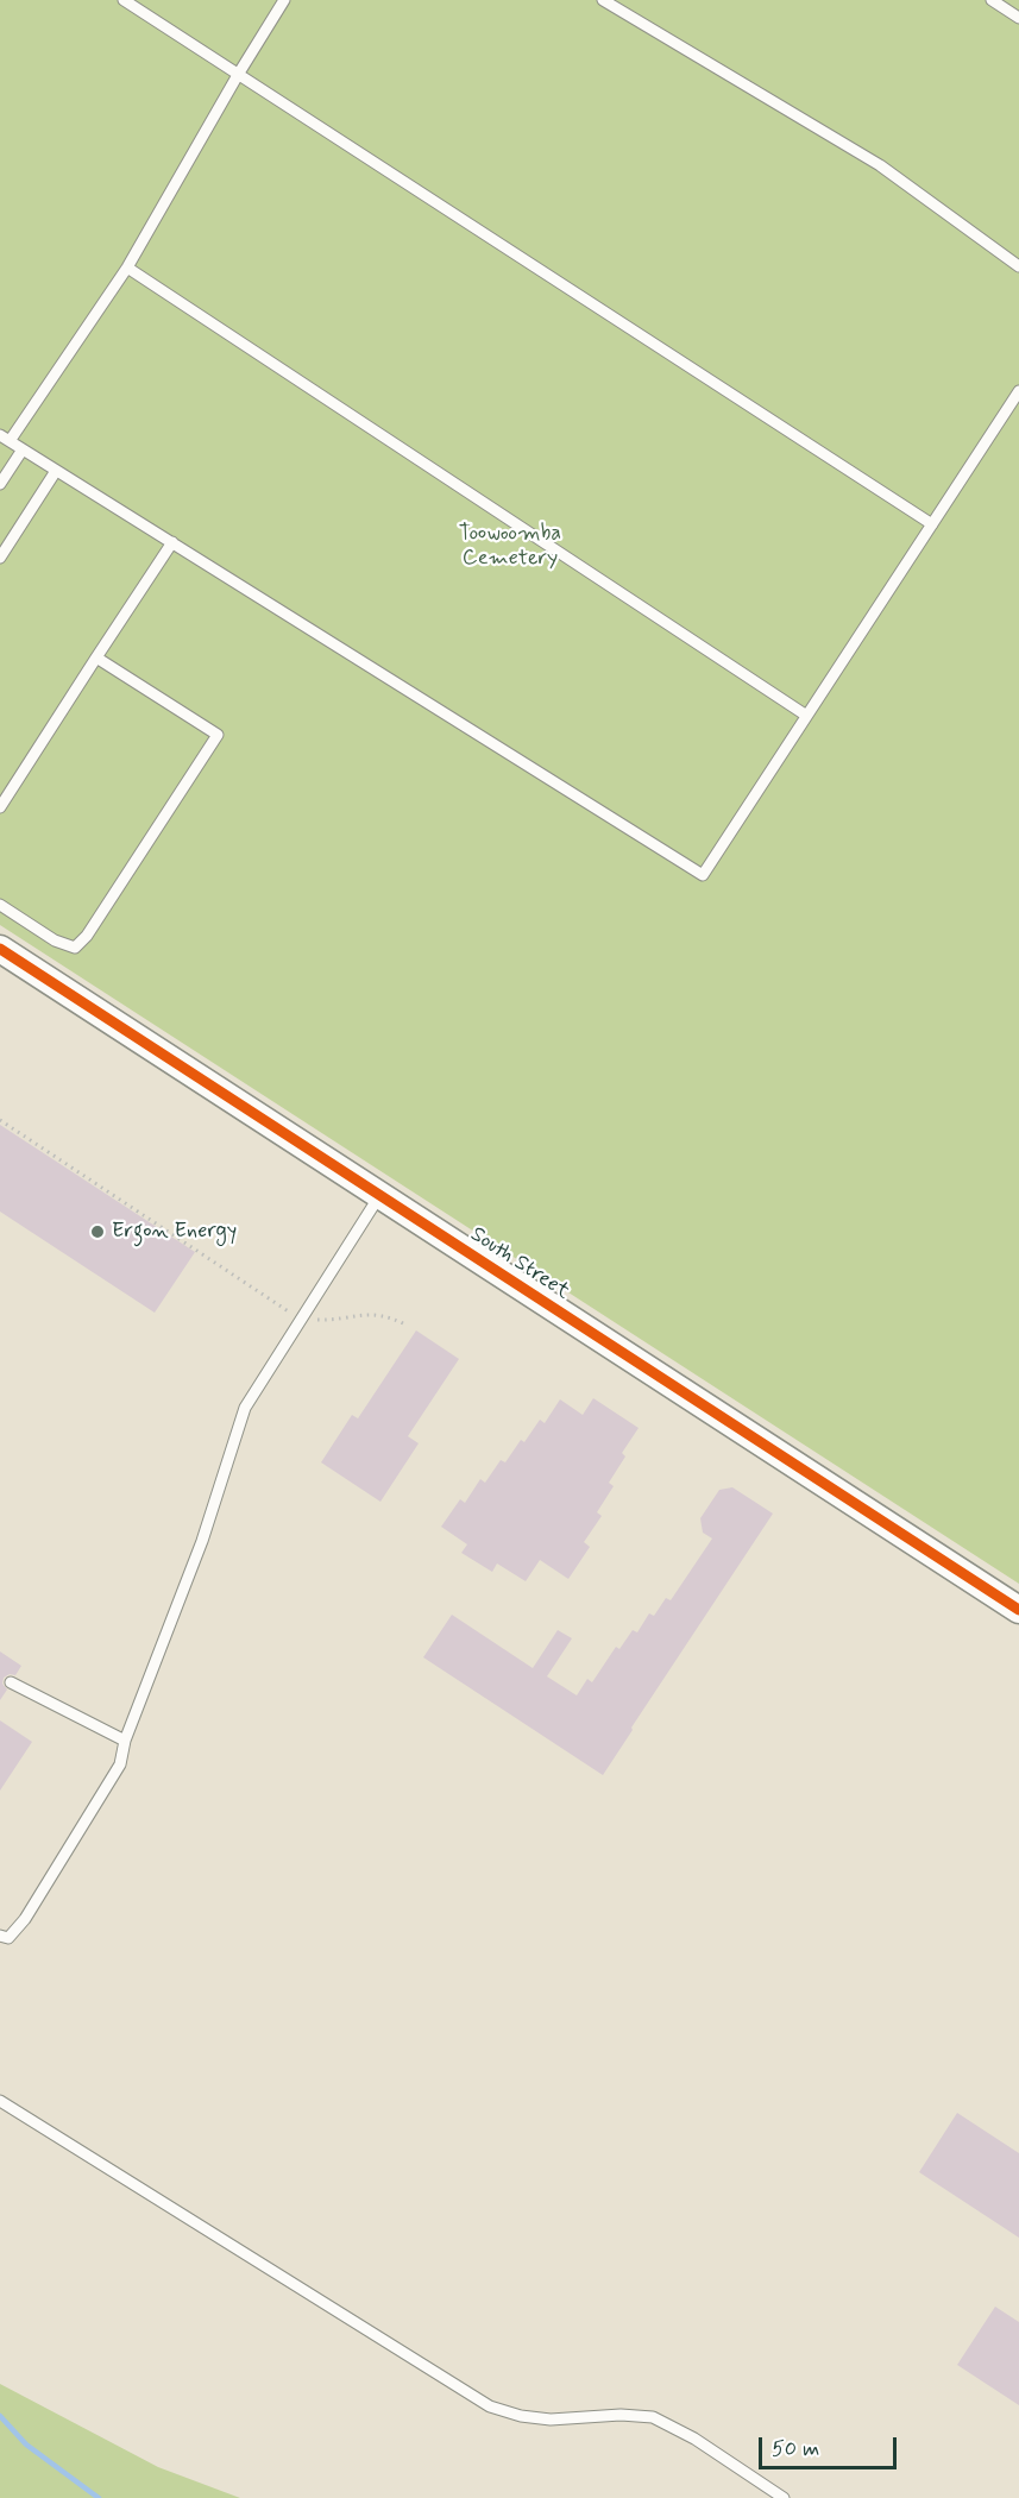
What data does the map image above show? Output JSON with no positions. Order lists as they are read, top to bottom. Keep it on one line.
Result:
{"streets":{"street":["South Street"]},"parks":["Toowoomba Cemetery"],"places":["Ergon Energy"],"scale_bar":"50 m"}
